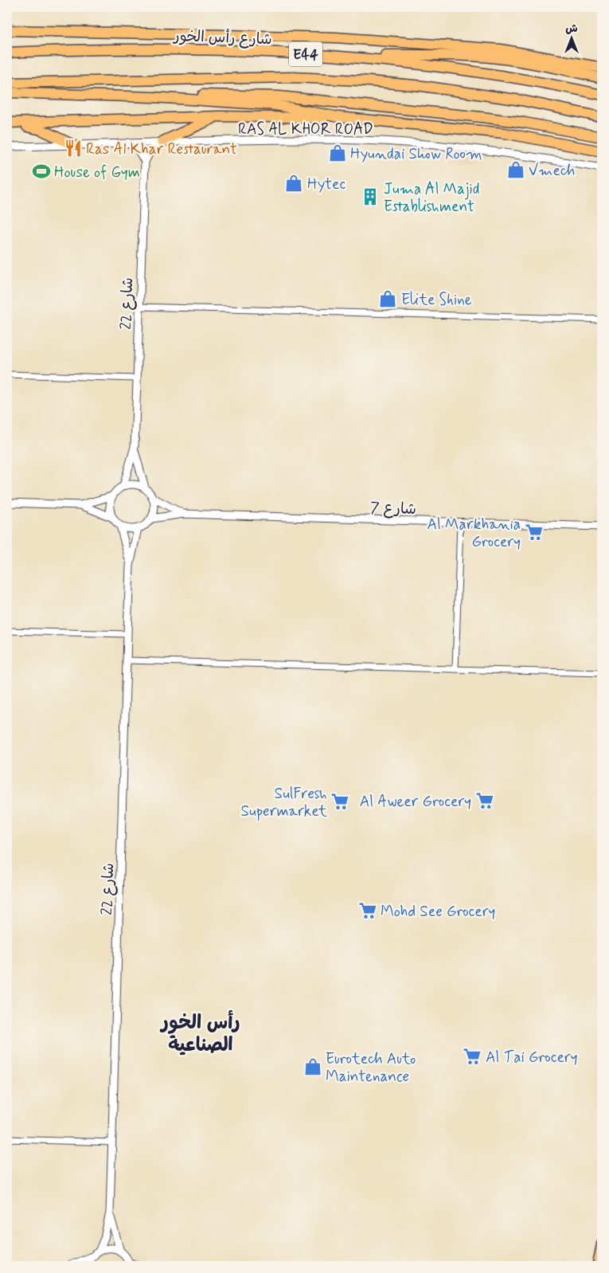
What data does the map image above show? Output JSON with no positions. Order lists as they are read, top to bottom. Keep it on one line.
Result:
{"streets":{"highway":["شارع رأس الخور","E44"],"street":["RAS AL KHOR ROAD","شارع 22","شارع 7"]},"crossings":[["شارع 22","شارع 7"]],"districts":["رأس الخور الصناعية"],"places":{"restaurant":["Ras Al Khar Restaurant"],"shop":["Hyundai Show Room","Vmech","Hytec","Elite Shine","Eurotech Auto Maintenance"],"sports":["House of Gym"],"building":["Juma Al Majid Establishment"],"supermarket":["Al Markhania Grocery","Al Aweer Grocery","SulFresh Supermarket","Mohd See Grocery","Al Tai Grocery"]},"north":"top"}
